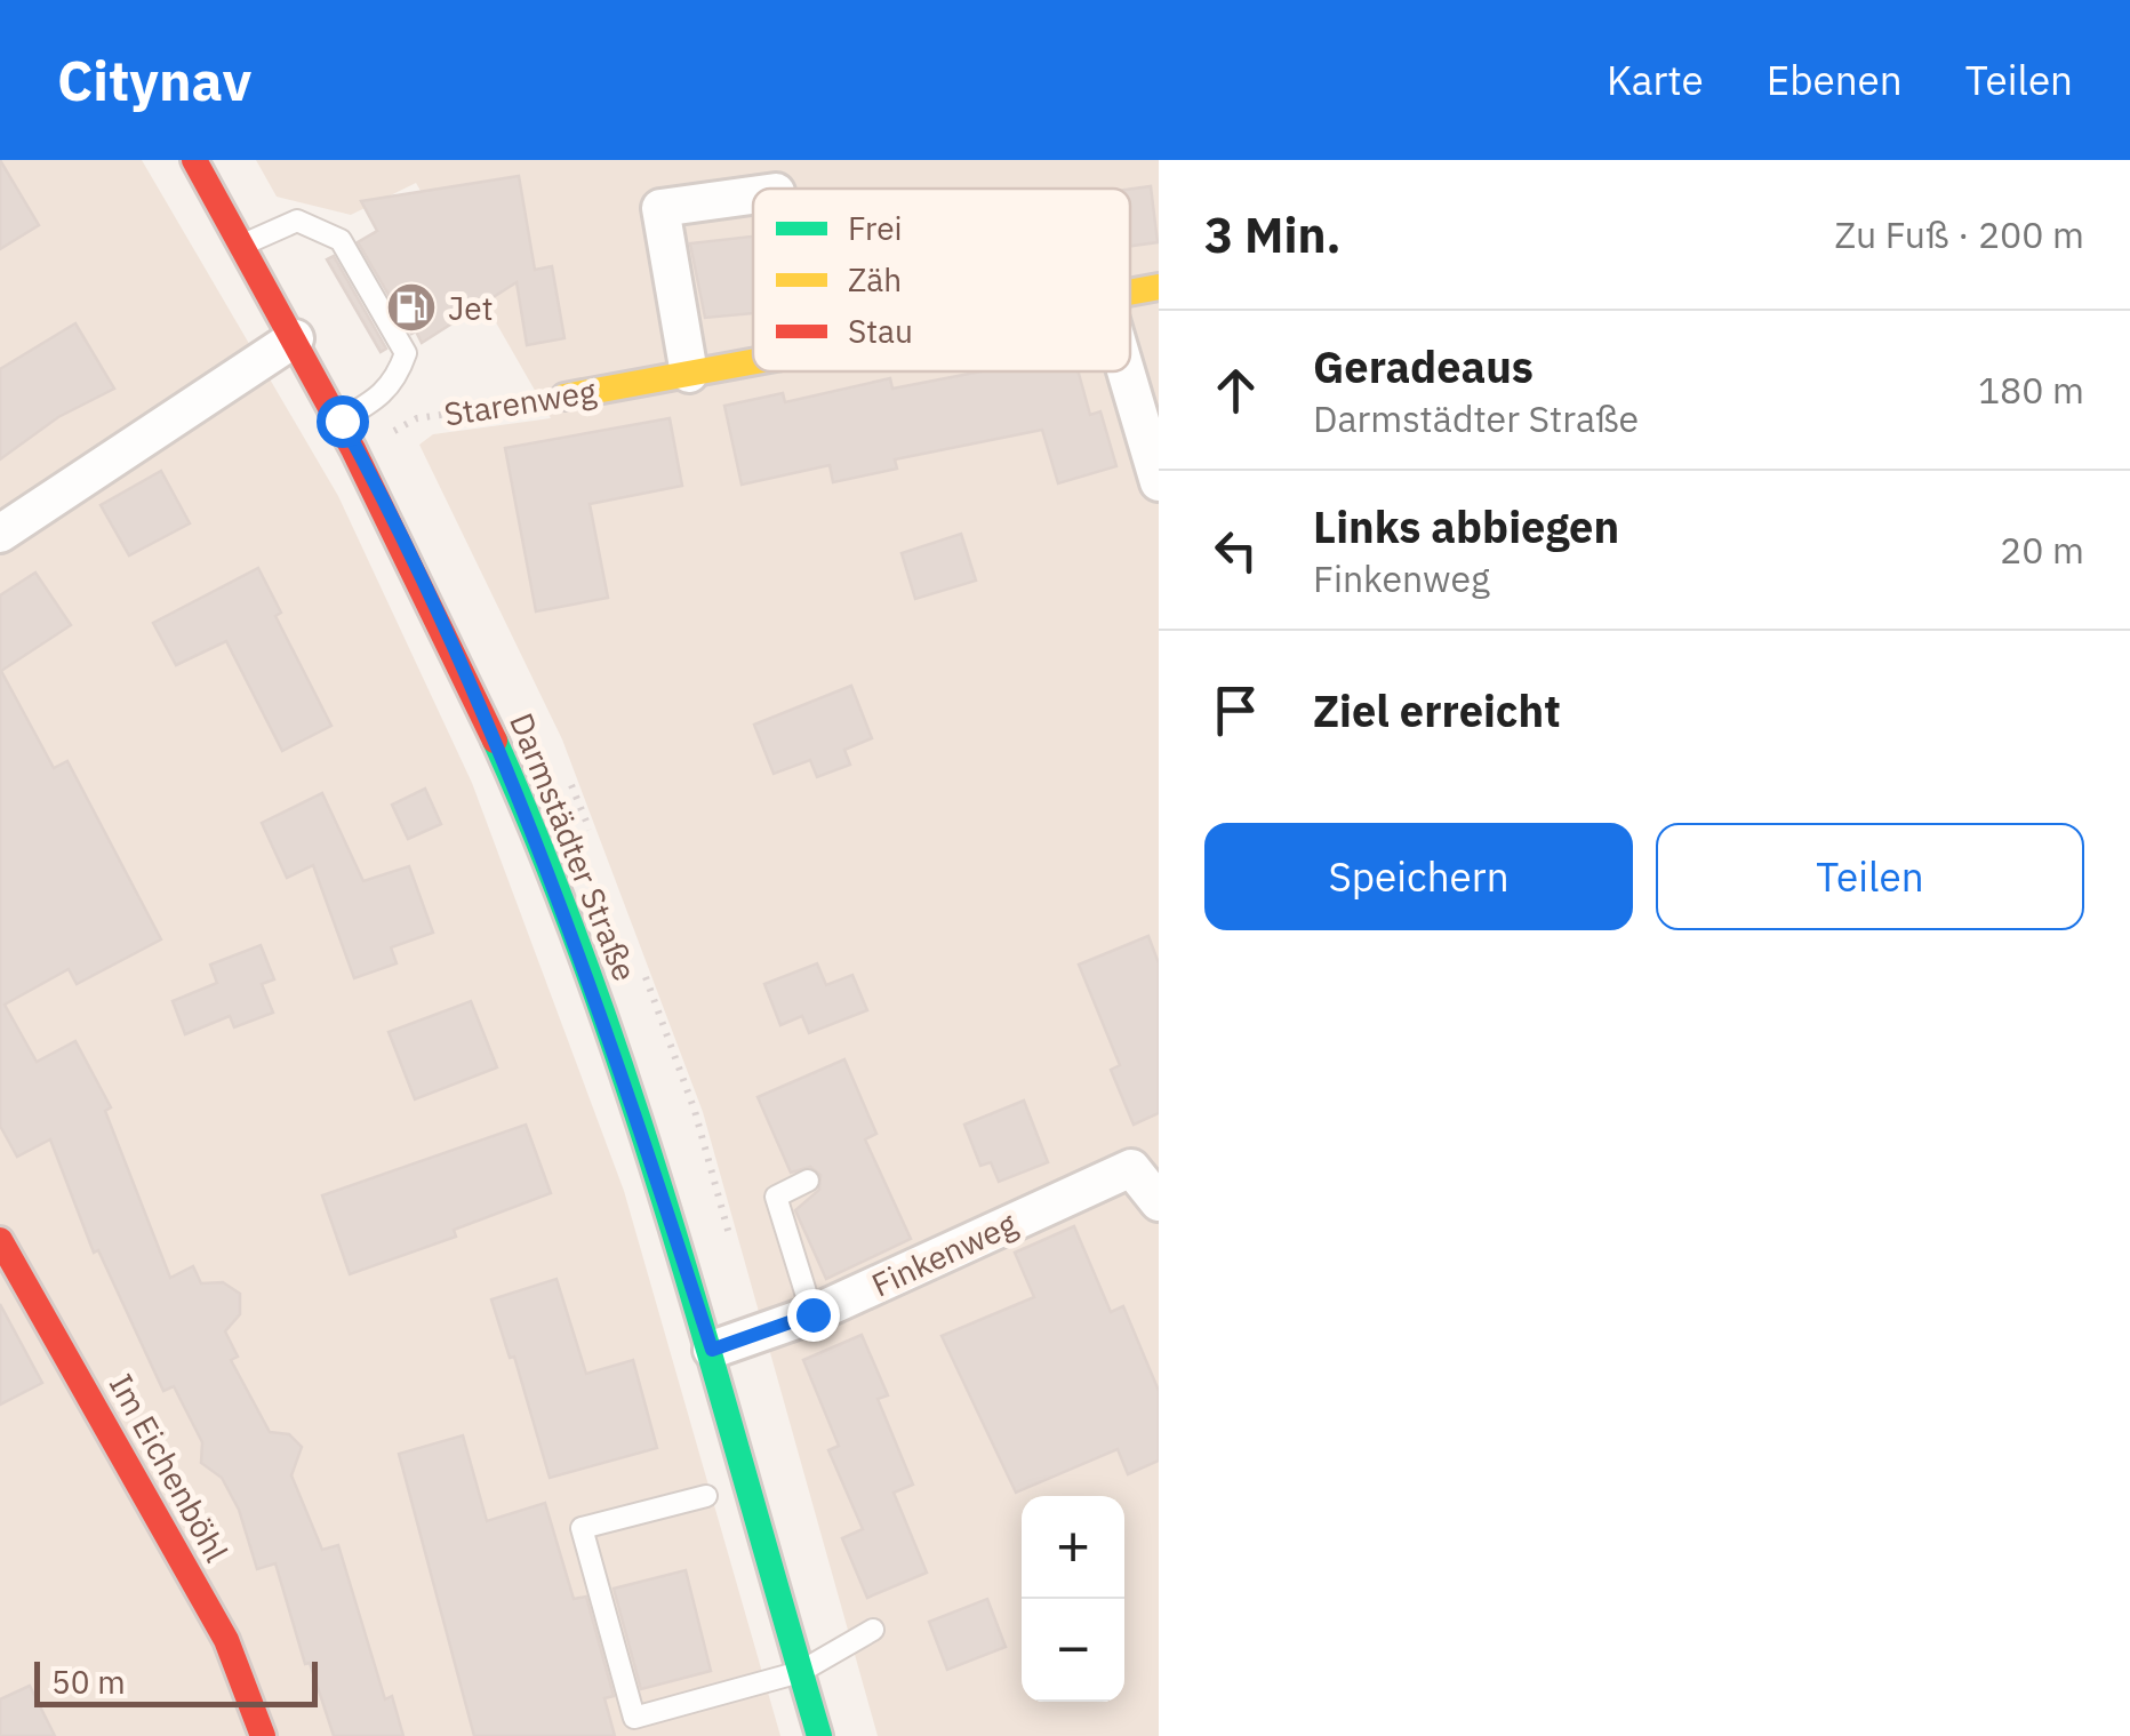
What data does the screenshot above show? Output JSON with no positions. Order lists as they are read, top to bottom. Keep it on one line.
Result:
{"streets":{"main road":["Starenweg","Darmstädter Straße","Im Eichenböhl"],"street":["Finkenweg"]},"crossings":[["Starenweg","Darmstädter Straße"],["Darmstädter Straße","Finkenweg"]],"places":{"fuel station":["Jet"]},"legend":["Frei","Zäh","Stau"],"scale_bar":"50 m","page":{"header":"Citynav","nav":["Karte","Ebenen","Teilen"],"heading":["3 Min.","Zu Fuß · 200 m"],"list":[["Geradeaus","Darmstädter Straße","180 m"],["Links abbiegen","Finkenweg","20 m"],"Ziel erreicht"],"buttons":["Speichern","Teilen"],"map_buttons":["+","−"],"scale":"50 m"}}
